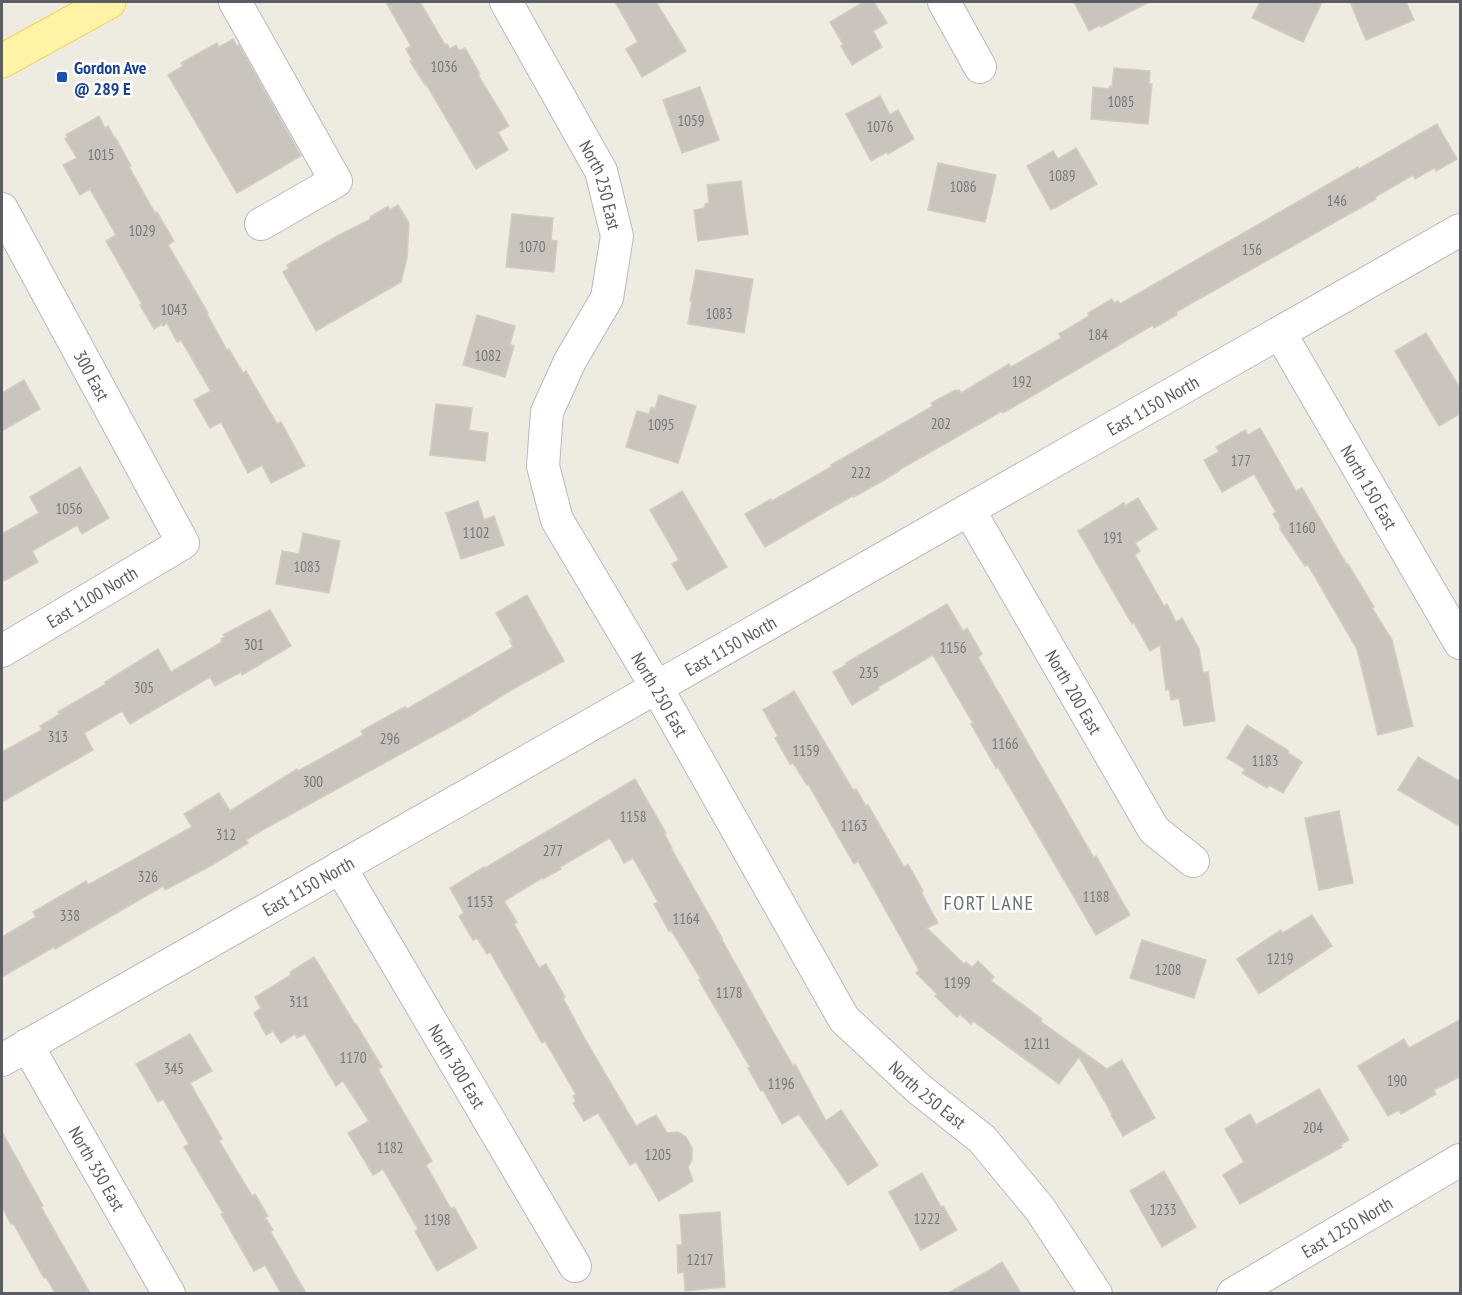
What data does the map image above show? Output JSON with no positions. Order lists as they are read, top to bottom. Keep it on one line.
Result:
{"streets":{"street":["North 250 East","300 East","East 1150 North","North 150 East","East 1100 North","North 200 East","North 300 East","North 350 East","East 1250 North"]},"crossings":[["North 250 East","East 1150 North"],["300 East","East 1100 North"],["East 1150 North","North 150 East"],["East 1150 North","North 200 East"],["East 1150 North","North 300 East"],["East 1150 North","North 350 East"]],"districts":["FORT LANE"],"places":{"transit":["Gordon Ave @ 289 E"]},"house_numbers":["1036","1085","1059","1076","1015","1089","1086","146","1029","1070","156","1043","1083","184","1082","192","202","1095","177","222","1056","1160","1102","191","1083","301","1156","235","305","313","296","1166","1159","1183","300","1158","1163","312","277","326","1188","1153","338","1164","1219","1208","1199","1178","311","1211","1170","345","190","1196","204","1182","1205","1233","1222","1198","1217"]}
